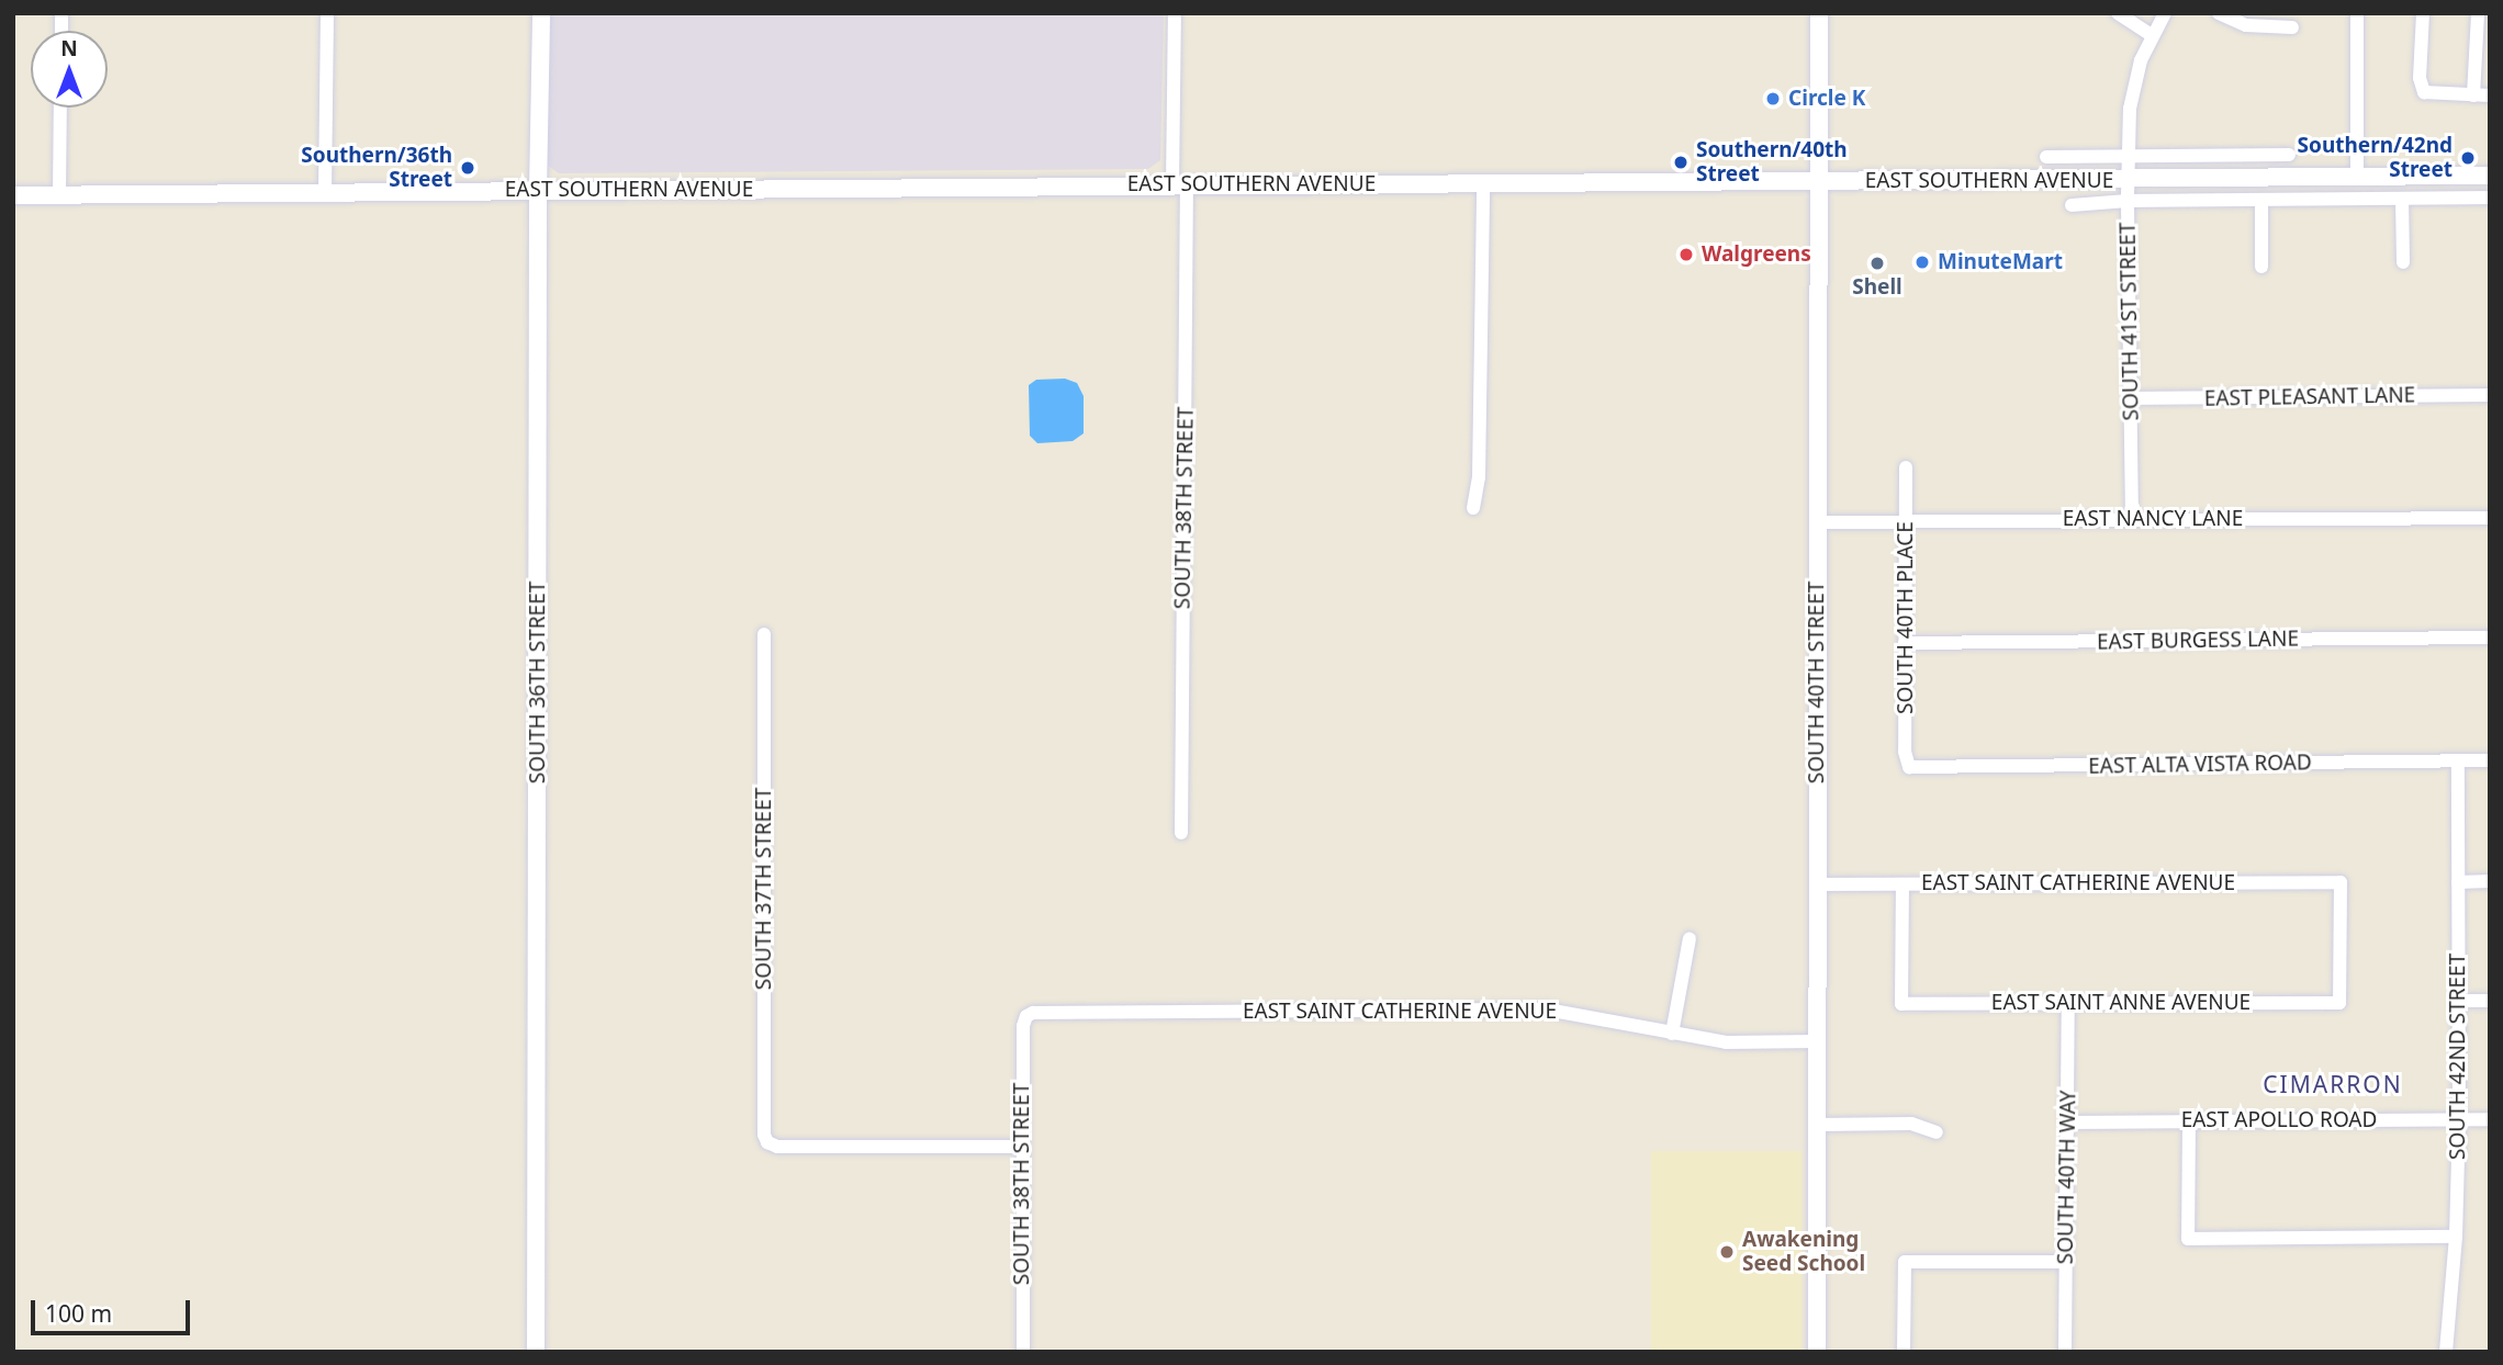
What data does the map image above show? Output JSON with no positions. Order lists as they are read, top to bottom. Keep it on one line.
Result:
{"streets":{"main road":["EAST SOUTHERN AVENUE","SOUTH 36TH STREET","SOUTH 40TH STREET"],"street":["SOUTH 41ST STREET","EAST PLEASANT LANE","SOUTH 38TH STREET","EAST NANCY LANE","SOUTH 40TH PLACE","EAST BURGESS LANE","EAST ALTA VISTA ROAD","EAST SAINT CATHERINE AVENUE","SOUTH 37TH STREET","EAST SAINT ANNE AVENUE","SOUTH 42ND STREET","EAST APOLLO ROAD","SOUTH 40TH WAY"]},"crossings":[["EAST SOUTHERN AVENUE","SOUTH 41ST STREET"],["EAST SOUTHERN AVENUE","SOUTH 38TH STREET"],["EAST SOUTHERN AVENUE","SOUTH 36TH STREET"],["EAST SOUTHERN AVENUE","SOUTH 40TH STREET"],["SOUTH 41ST STREET","EAST PLEASANT LANE"],["SOUTH 41ST STREET","EAST NANCY LANE"],["SOUTH 38TH STREET","EAST SAINT CATHERINE AVENUE"],["SOUTH 38TH STREET","SOUTH 37TH STREET"],["EAST NANCY LANE","SOUTH 40TH PLACE"],["EAST NANCY LANE","SOUTH 40TH STREET"],["SOUTH 40TH PLACE","EAST BURGESS LANE"],["SOUTH 40TH PLACE","EAST ALTA VISTA ROAD"],["SOUTH 40TH STREET","EAST SAINT CATHERINE AVENUE"],["EAST ALTA VISTA ROAD","SOUTH 42ND STREET"],["EAST SAINT CATHERINE AVENUE","EAST SAINT ANNE AVENUE"],["EAST SAINT ANNE AVENUE","SOUTH 40TH WAY"],["SOUTH 42ND STREET","EAST APOLLO ROAD"],["EAST APOLLO ROAD","SOUTH 40TH WAY"]],"districts":["CIMARRON"],"places":["Circle K","Southern/42nd Street","Southern/40th Street","Southern/36th Street","Walgreens","MinuteMart","Shell","Awakening Seed School"],"scale_bar":"100 m","north":"top"}
